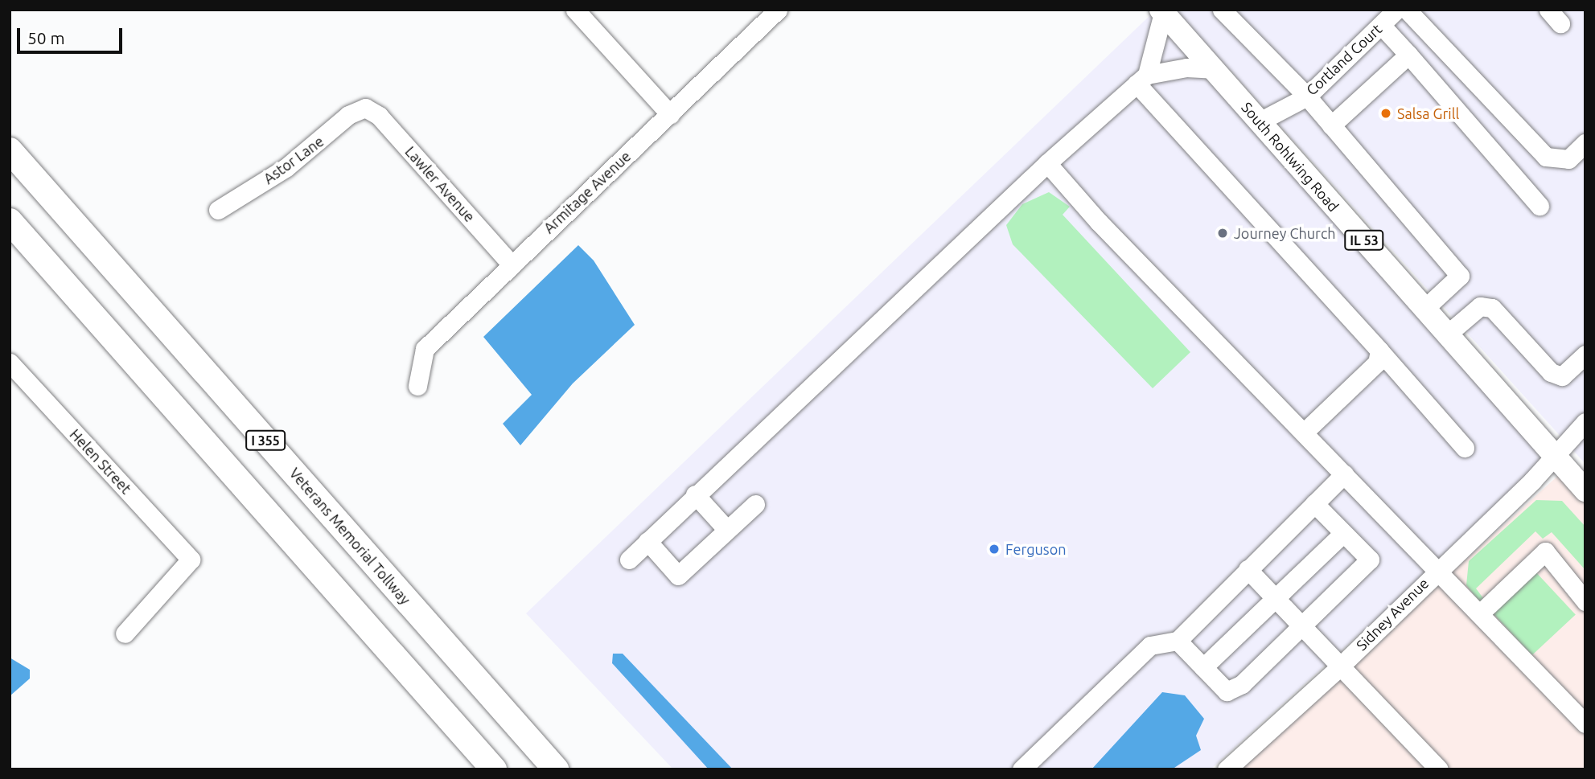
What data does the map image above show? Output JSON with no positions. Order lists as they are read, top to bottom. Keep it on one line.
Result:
{"streets":{"highway":["I 355","Veterans Memorial Tollway"],"main road":["South Rohlwing Road","IL 53"],"street":["Cortland Court","Astor Lane","Lawler Avenue","Armitage Avenue","Helen Street","Sidney Avenue"]},"crossings":[["Cortland Court","South Rohlwing Road"],["South Rohlwing Road","IL 53"],["South Rohlwing Road","Sidney Avenue"],["Astor Lane","Lawler Avenue"],["Lawler Avenue","Armitage Avenue"],["IL 53","Sidney Avenue"]],"places":["Salsa Grill","Journey Church","Ferguson"],"scale_bar":"50 m"}
